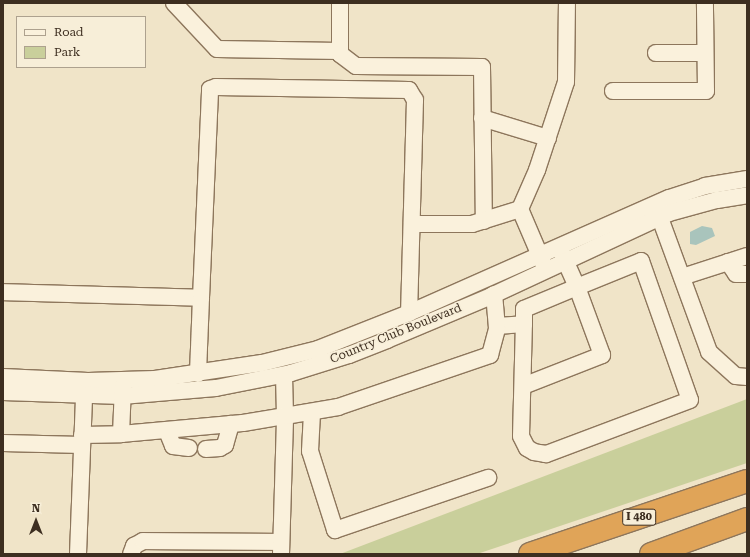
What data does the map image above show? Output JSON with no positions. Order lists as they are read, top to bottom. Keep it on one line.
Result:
{"streets":{"highway":["I 480"],"street":["Country Club Boulevard"]},"legend":["Road","Park"],"north":"top"}
